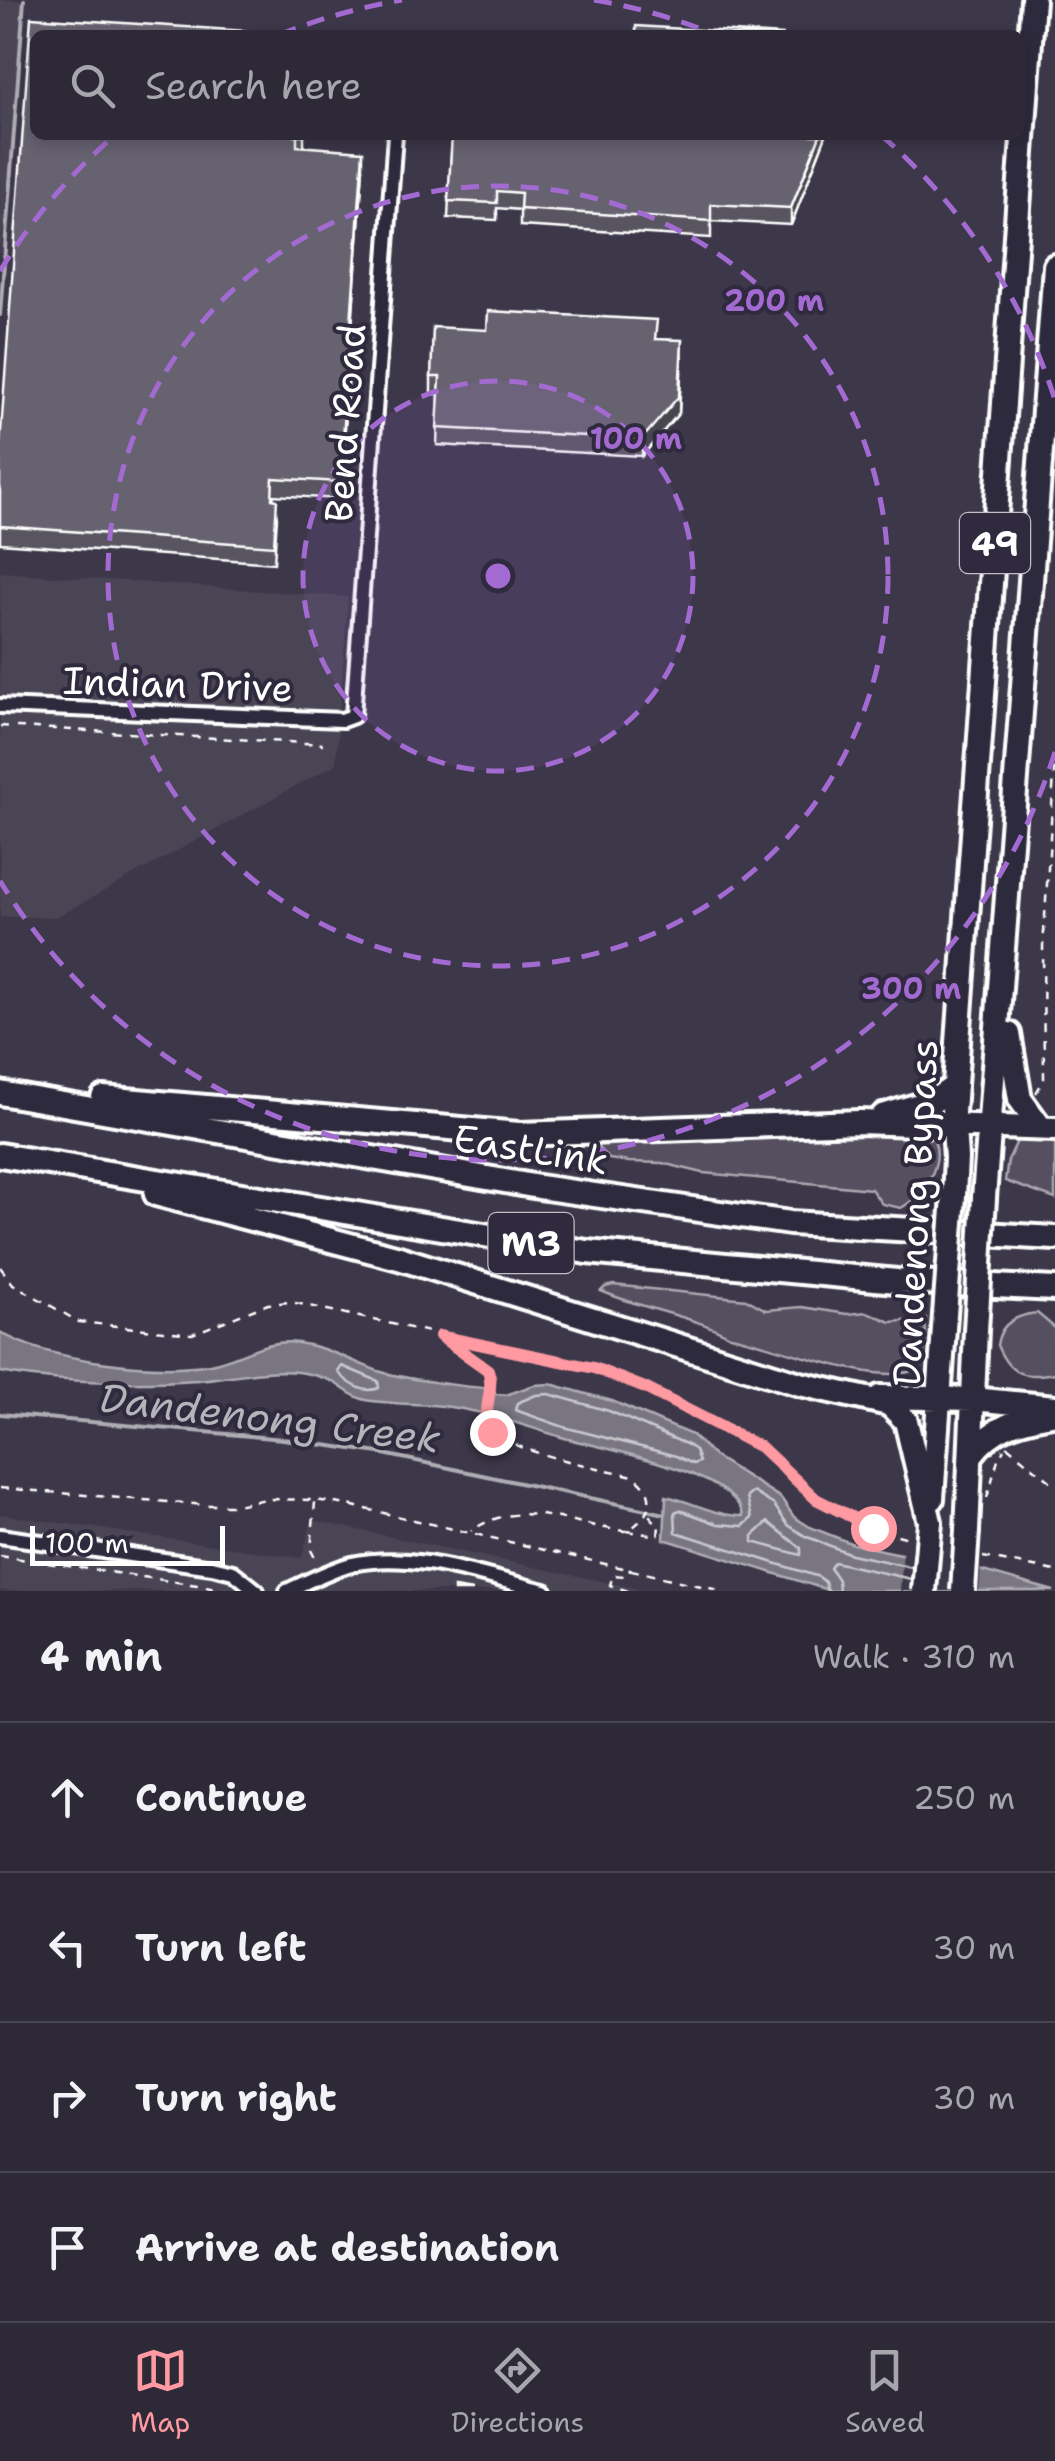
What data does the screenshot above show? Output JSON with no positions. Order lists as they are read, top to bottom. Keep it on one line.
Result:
{"streets":{"highway":["49","EastLink","Dandenong Bypass","M3"],"street":["Bend Road","Indian Drive"]},"crossings":[["Bend Road","Indian Drive"]],"water":["Dandenong Creek"],"scale_bar":"100 m","page":{"search":"Search here","scale":"100 m","heading":["4 min","Walk · 310 m"],"list":[["Continue","250 m"],["Turn left","30 m"],["Turn right","30 m"],"Arrive at destination"],"nav":["Map","Directions","Saved"]},"rings":["200 m","100 m","300 m"]}
